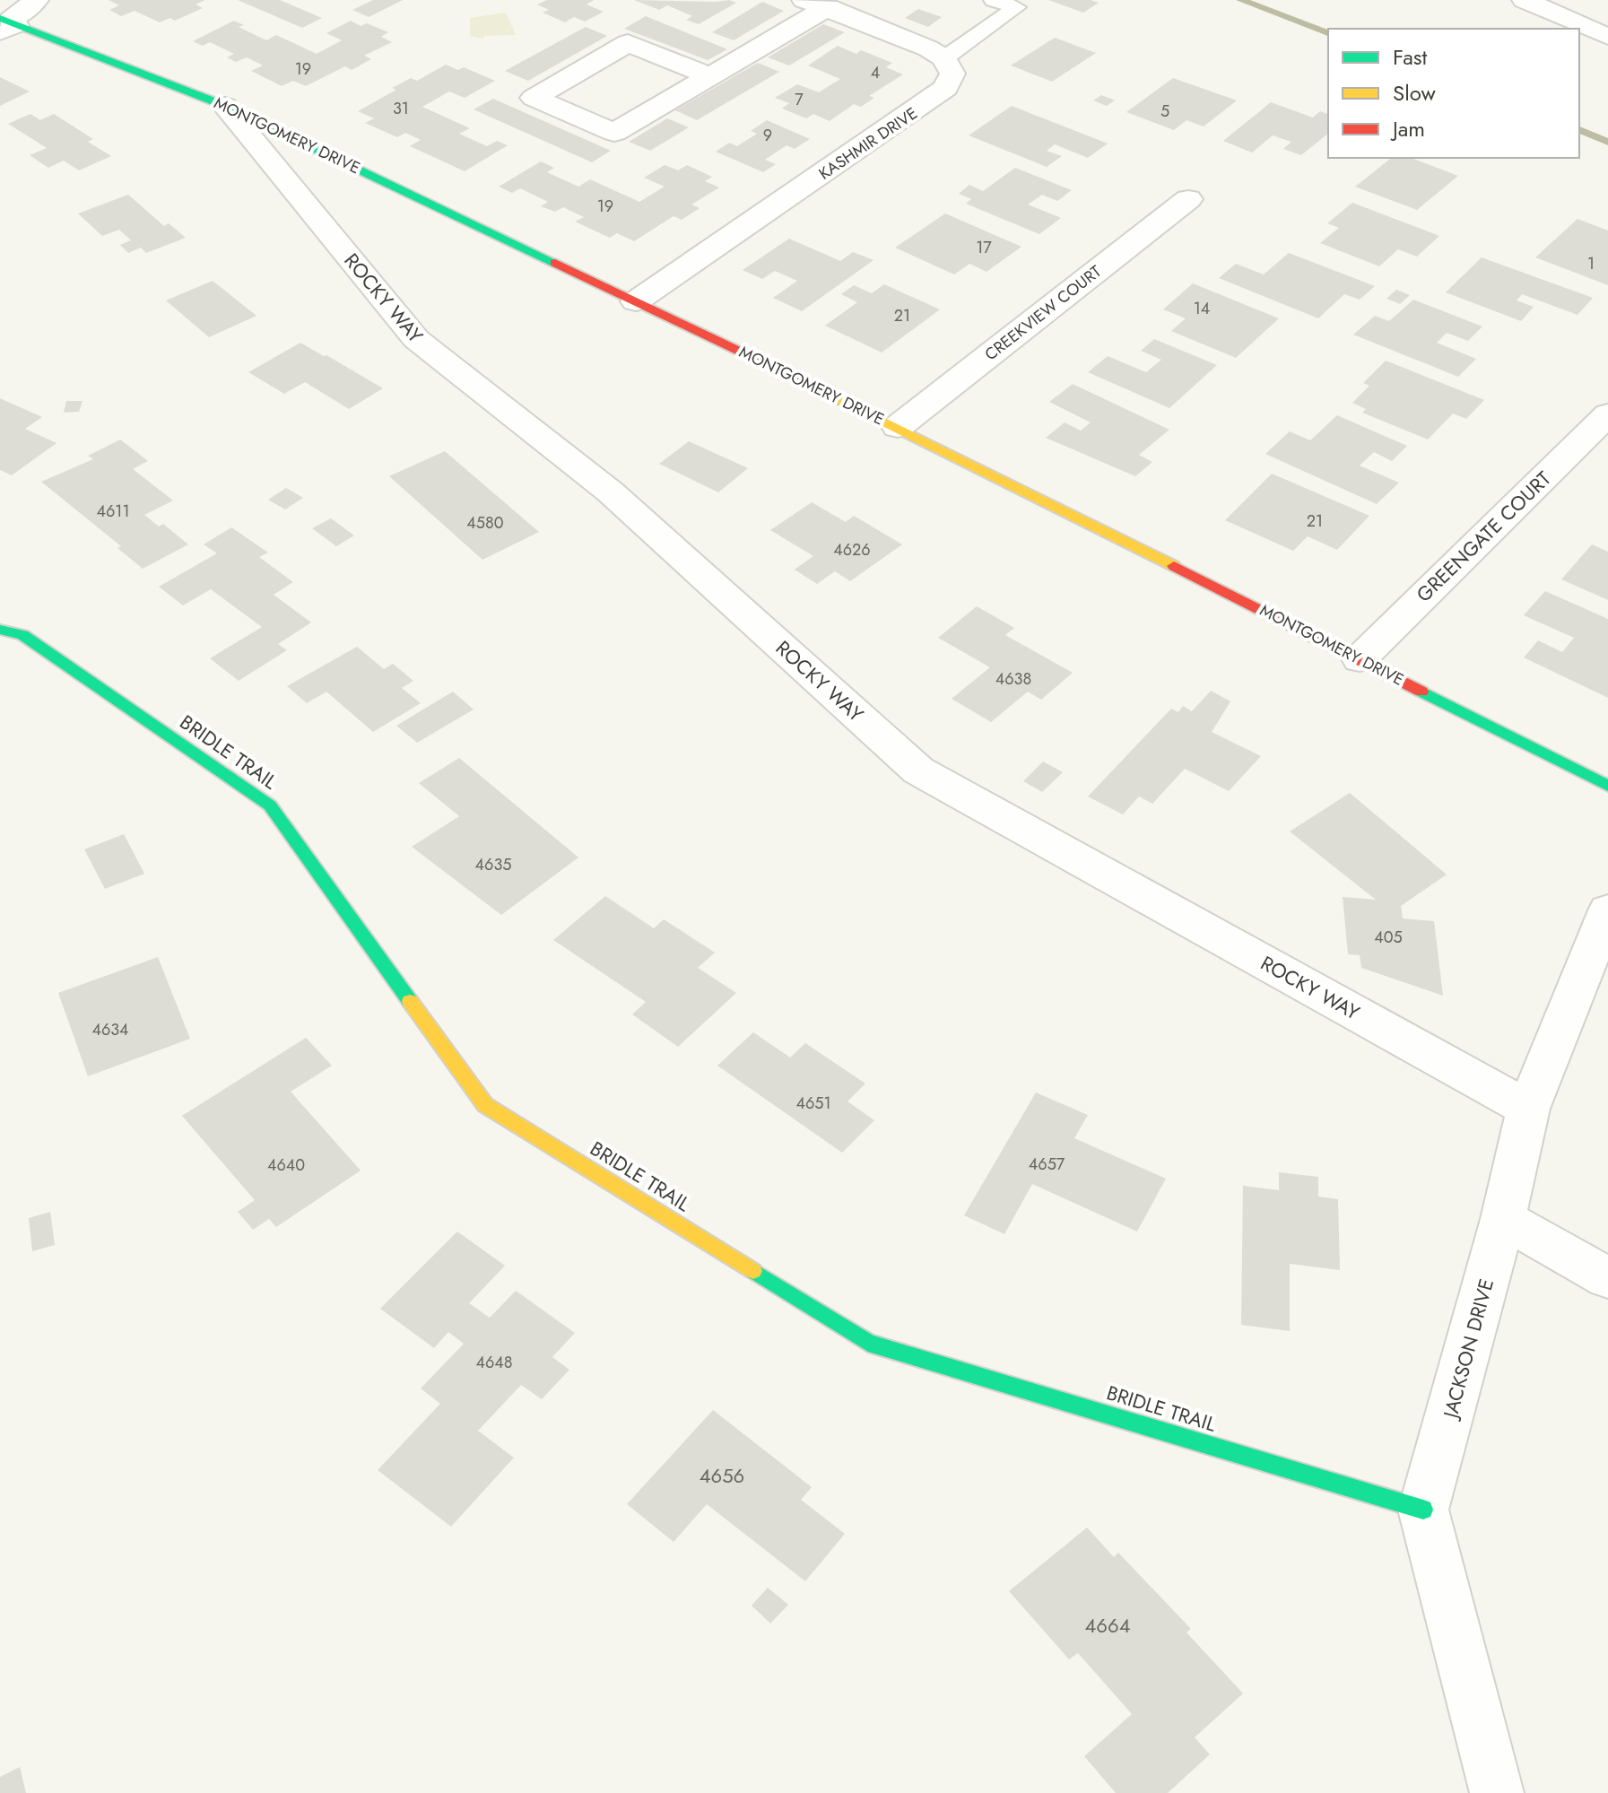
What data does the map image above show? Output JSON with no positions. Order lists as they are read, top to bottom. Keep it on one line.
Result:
{"streets":{"street":["MONTGOMERY DRIVE","KASHMIR DRIVE","ROCKY WAY","CREEKVIEW COURT","GREENGATE COURT","BRIDLE TRAIL","JACKSON DRIVE"]},"crossings":[["MONTGOMERY DRIVE","KASHMIR DRIVE"],["MONTGOMERY DRIVE","ROCKY WAY"],["MONTGOMERY DRIVE","CREEKVIEW COURT"],["MONTGOMERY DRIVE","GREENGATE COURT"],["ROCKY WAY","JACKSON DRIVE"],["BRIDLE TRAIL","JACKSON DRIVE"]],"house_numbers":["19","4","7","31","5","9","19","17","1","14","21","4611","21","4580","4626","4638","4635","405","4634","4651","4657","4640","4648","4656","4664"],"legend":["Fast","Slow","Jam"]}
